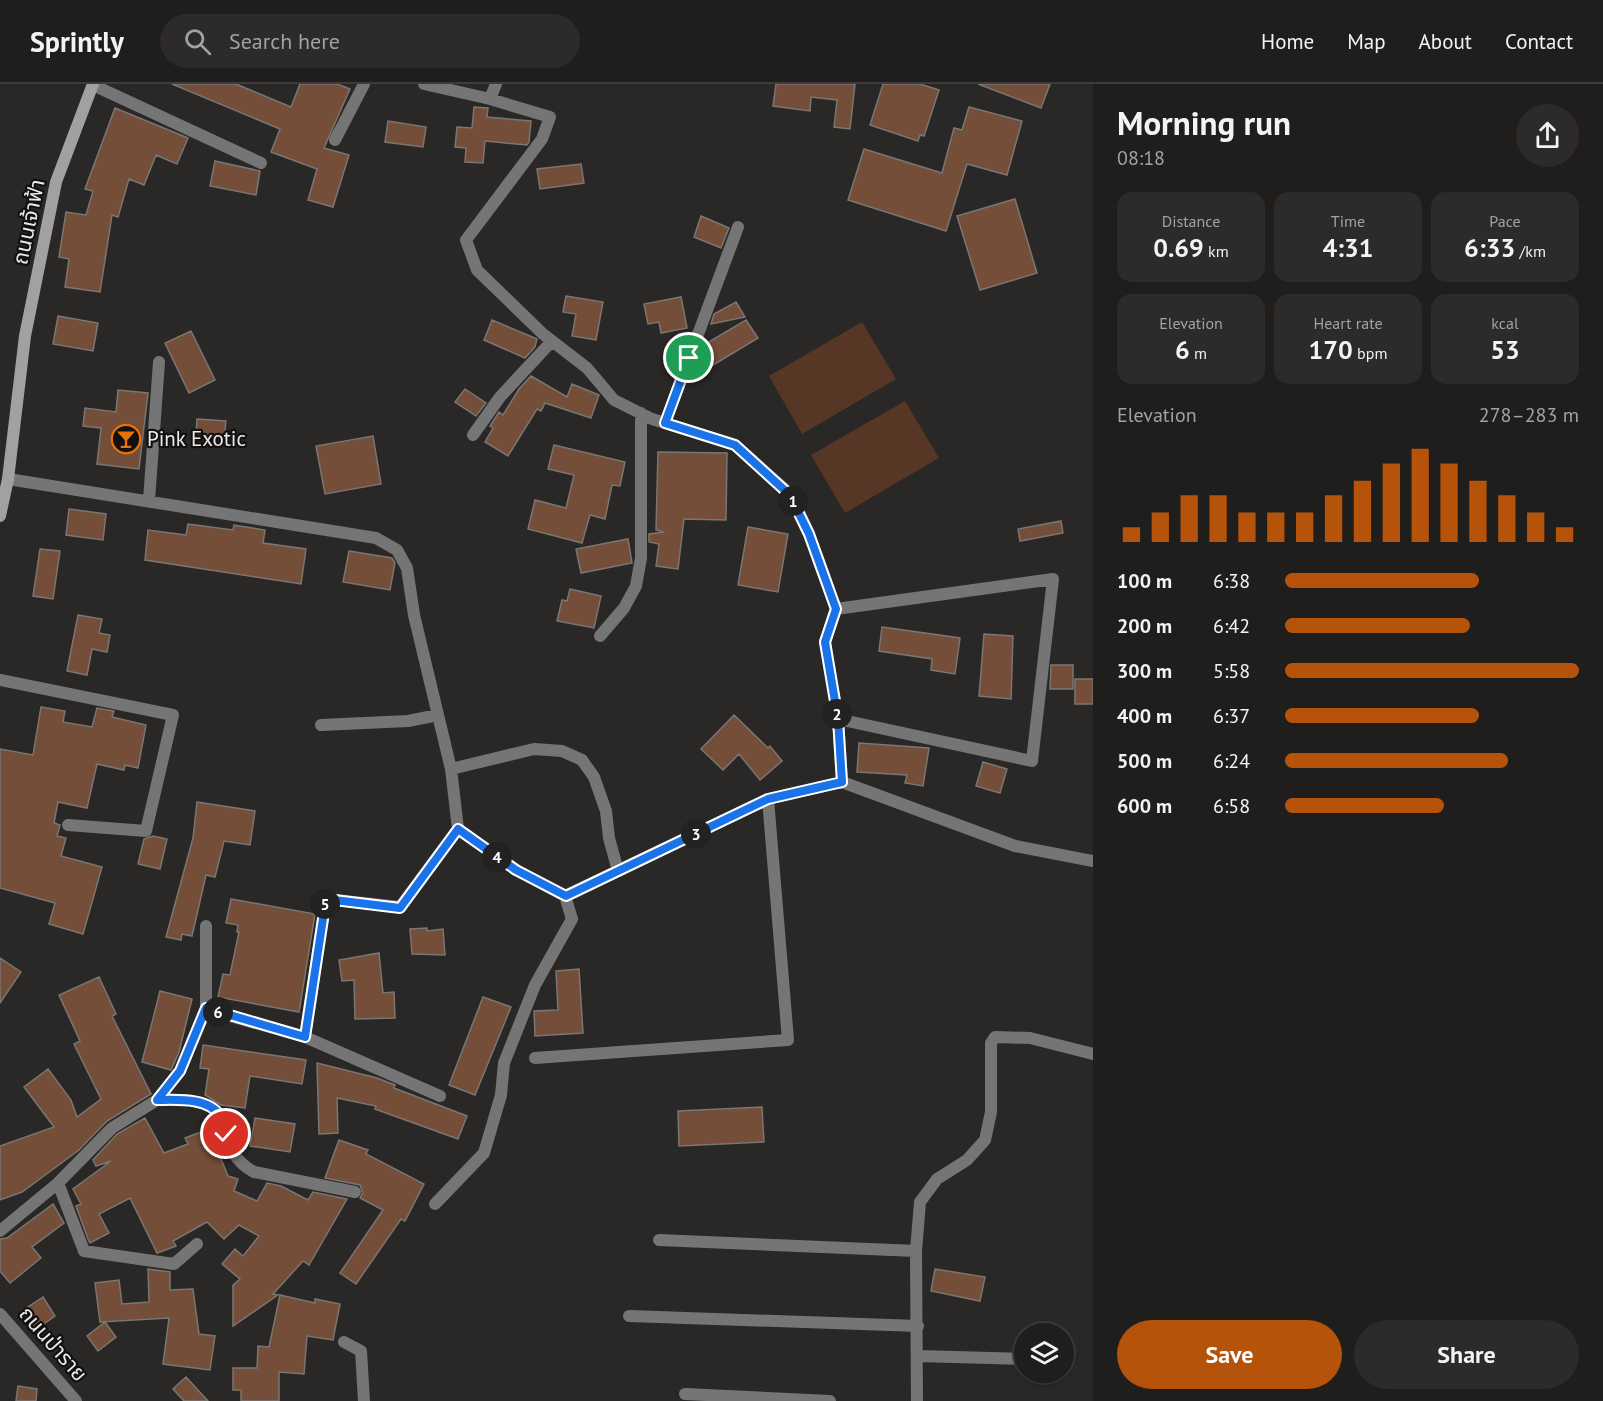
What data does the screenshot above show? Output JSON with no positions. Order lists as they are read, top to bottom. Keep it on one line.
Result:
{"streets":{"main road":["ถนนเจ้าฟ้า"],"street":["ถนนป่าราย"]},"places":{"bar":["Pink Exotic"]},"page":{"header":"Sprintly","search":"Search here","nav":["Home","Map","About","Contact"],"heading":["Morning run","08:18"],"stats":[["Distance","0.69 km"],["Time","4:31"],["Pace","6:33 /km"],["Elevation","6 m"],["Heart rate","170 bpm"],["kcal","53"]],"chart":["Elevation","278–283 m"],"pins":["1","2","3","4","5","6"],"list":[{"name":"100 m","note":"6:38"},{"name":"200 m","note":"6:42"},{"name":"300 m","note":"5:58"},{"name":"400 m","note":"6:37"},{"name":"500 m","note":"6:24"},{"name":"600 m","note":"6:58"}],"buttons":["Save","Share"]}}
